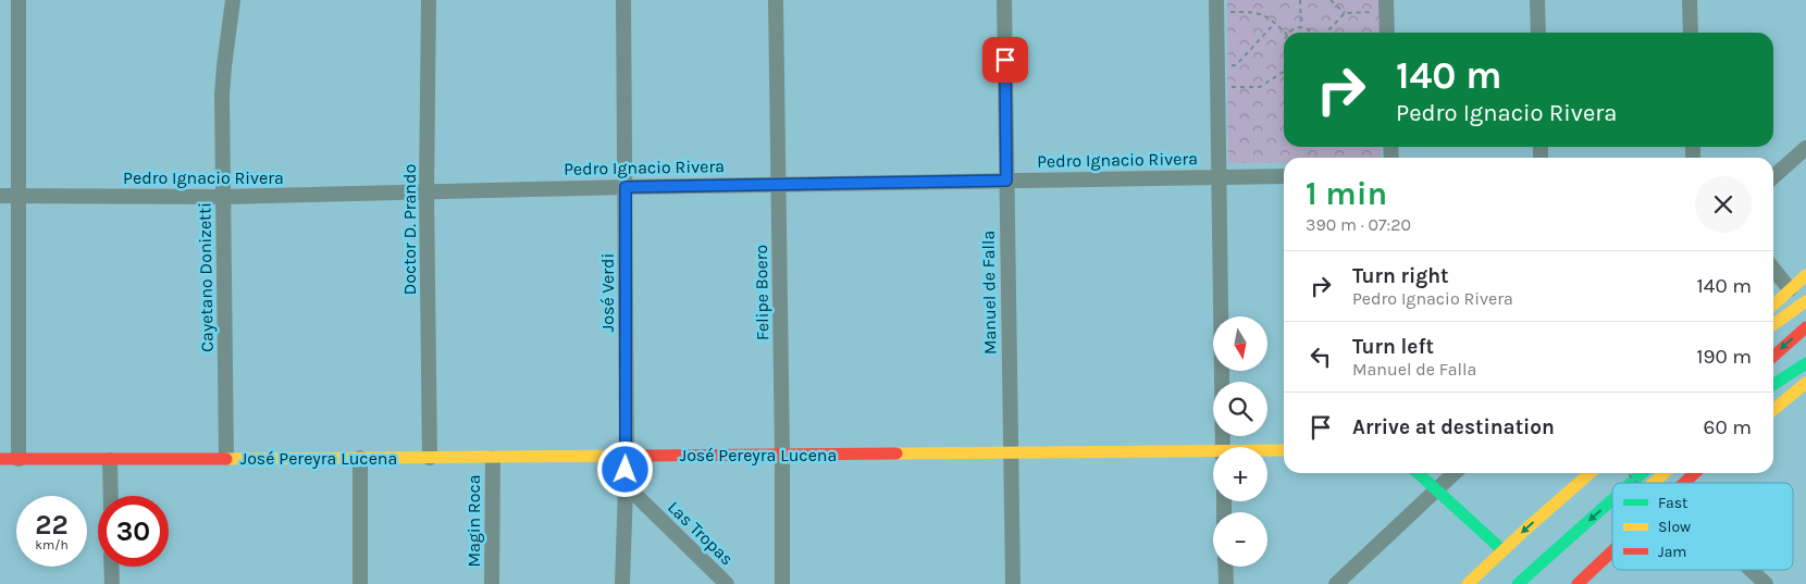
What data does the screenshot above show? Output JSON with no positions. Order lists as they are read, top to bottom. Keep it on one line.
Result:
{"streets":{"main road":["José Pereyra Lucena"],"street":["Pedro Ignacio Rivera","Doctor D. Prando","Cayetano Donizetti","José Verdi","Felipe Boero","Manuel de Falla","Magin Roca","Las Tropas"]},"crossings":[["Pedro Ignacio Rivera","Doctor D. Prando"],["Pedro Ignacio Rivera","Cayetano Donizetti"],["Pedro Ignacio Rivera","José Verdi"],["Pedro Ignacio Rivera","Felipe Boero"],["Pedro Ignacio Rivera","Manuel de Falla"],["Doctor D. Prando","José Pereyra Lucena"],["Cayetano Donizetti","José Pereyra Lucena"],["José Verdi","José Pereyra Lucena"],["José Verdi","Las Tropas"],["Felipe Boero","José Pereyra Lucena"],["Manuel de Falla","José Pereyra Lucena"],["José Pereyra Lucena","Magin Roca"]],"legend":["Fast","Slow","Jam"],"north":"bottom","page":{"turn":["140 m","Pedro Ignacio Rivera"],"heading":["1 min","390 m · 07:20"],"list":[{"name":"Turn right","note":"Pedro Ignacio Rivera","value":"140 m"},{"name":"Turn left","note":"Manuel de Falla","value":"190 m"},{"name":"Arrive at destination","value":"60 m"}],"map_buttons":["+","−"],"speed":"22 km/h","limit":"30"}}
